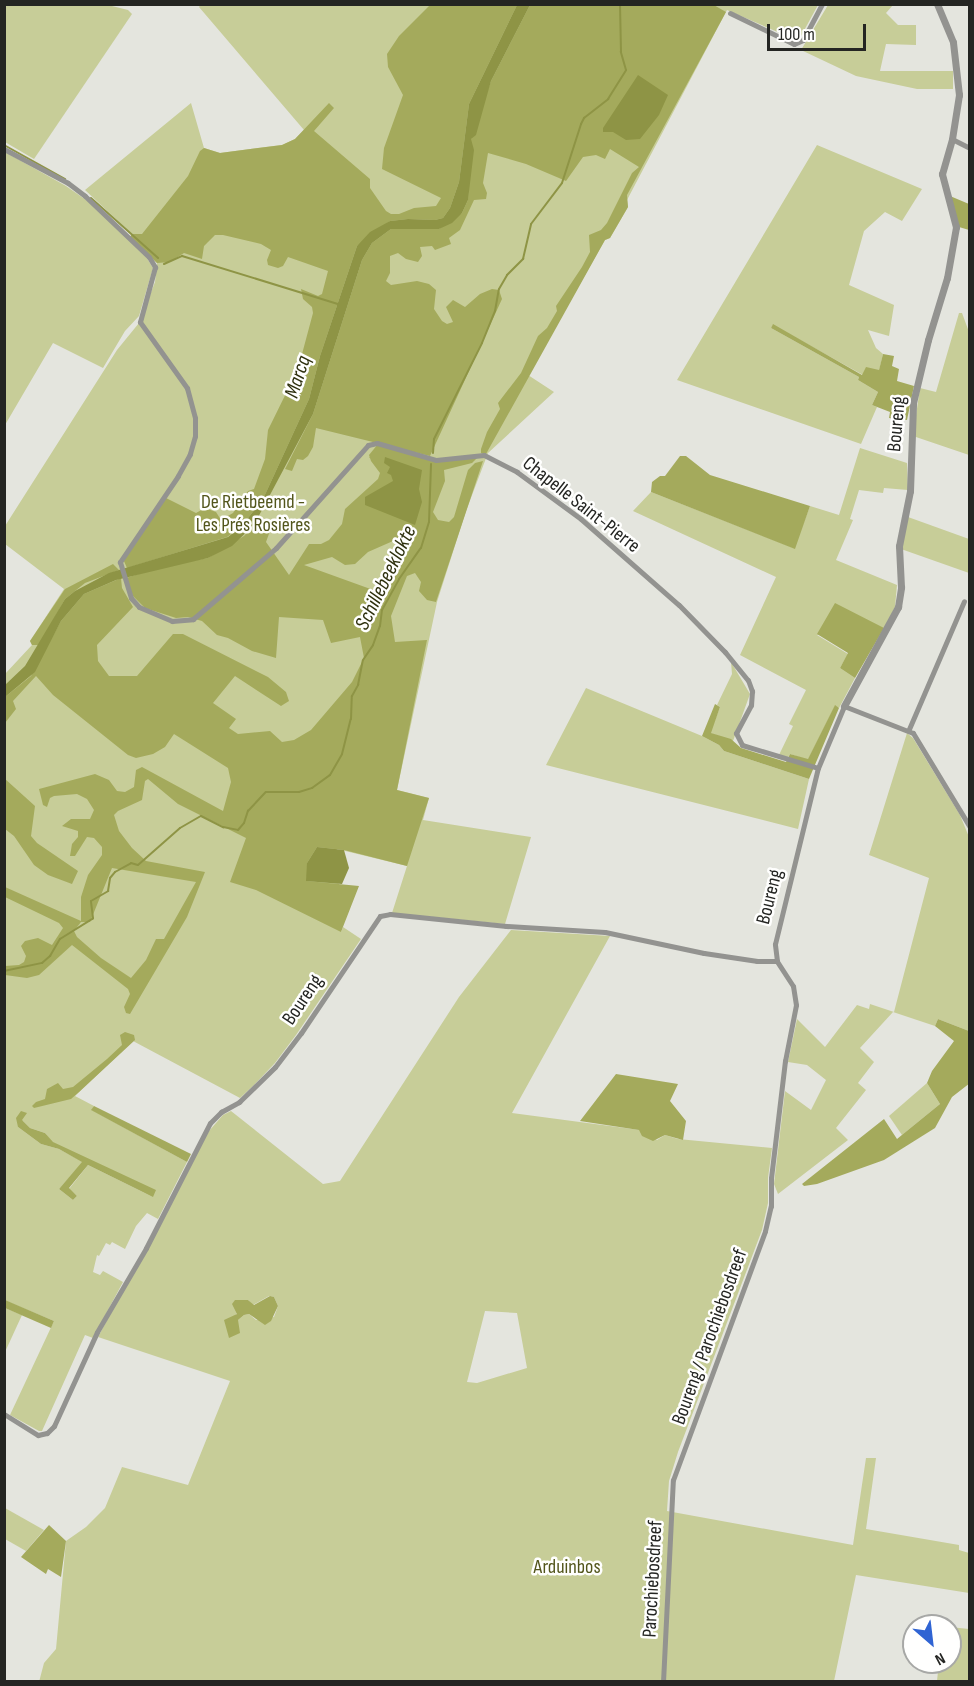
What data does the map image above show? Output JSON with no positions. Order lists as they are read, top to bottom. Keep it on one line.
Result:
{"streets":{"street":["Boureng","Chapelle Saint-Pierre","Boureng / Parochiebosdreef","Parochiebosdreef"]},"crossings":[["Boureng","Chapelle Saint-Pierre"],["Boureng","Boureng / Parochiebosdreef"],["Boureng / Parochiebosdreef","Parochiebosdreef"]],"water":["Marcq","Schillebeeklokte"],"parks":["De Rietbeemd - Les Prés Rosières","Arduinbos"],"scale_bar":"100 m","north":"bottom right"}
